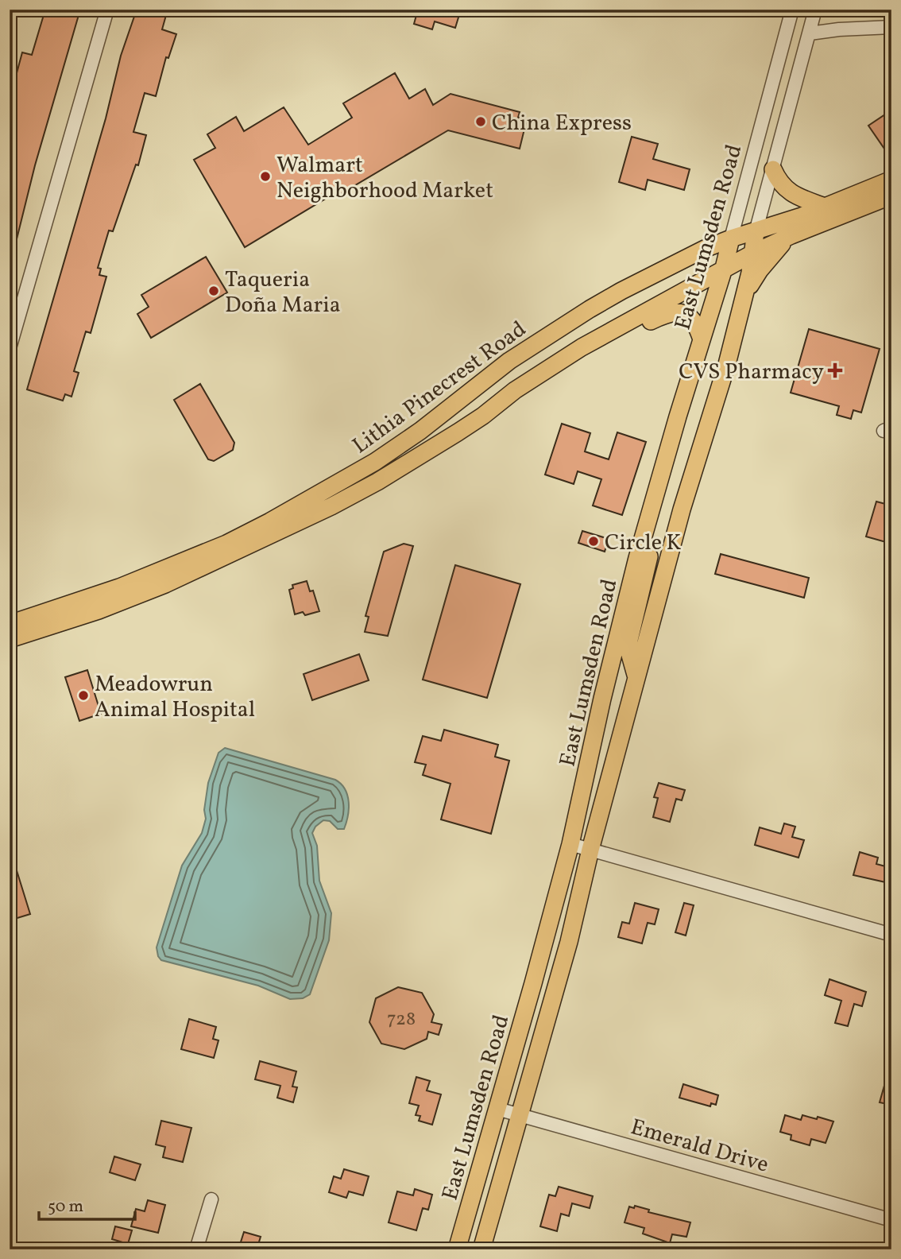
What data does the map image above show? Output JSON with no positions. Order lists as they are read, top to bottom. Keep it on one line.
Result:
{"streets":{"main road":["East Lumsden Road","Lithia Pinecrest Road"],"street":["Emerald Drive"]},"crossings":[["East Lumsden Road","Lithia Pinecrest Road"],["East Lumsden Road","Emerald Drive"]],"places":{"other":["China Express","Walmart Neighborhood Market","Taqueria Doña Maria","Circle K","Meadowrun Animal Hospital"],"health":["CVS Pharmacy"]},"house_numbers":["728"],"scale_bar":"50 m"}
